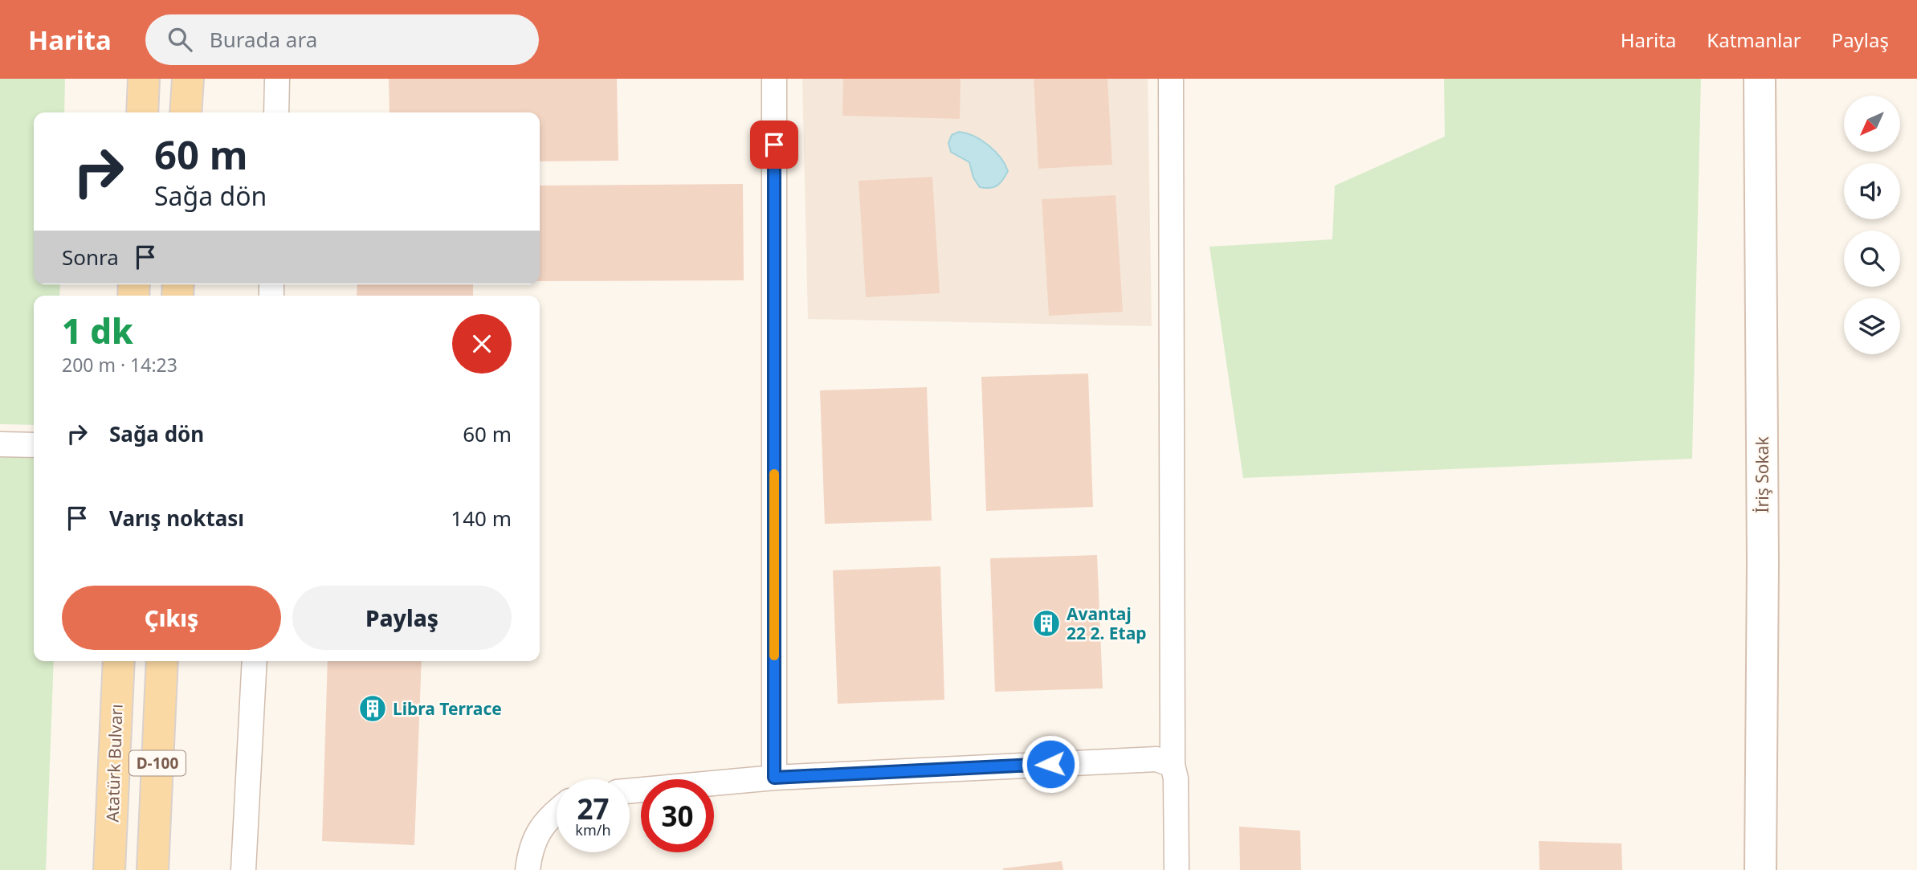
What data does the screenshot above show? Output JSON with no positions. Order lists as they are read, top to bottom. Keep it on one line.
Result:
{"streets":{"main road":["İriş Sokak","Atatürk Bulvarı","D-100"]},"places":{"building":["Avantaj 22 2. Etap","Libra Terrace"]},"north":"bottom left","page":{"header":"Harita","search":"Burada ara","nav":["Harita","Katmanlar","Paylaş"],"turn":["60 m","Sağa dön"],"then":"Sonra","heading":["1 dk","200 m · 14:23"],"list":[{"name":"Sağa dön","value":"60 m"},{"name":"Varış noktası","value":"140 m"}],"buttons":["Çıkış","Paylaş"],"speed":"27 km/h","limit":"30"}}
